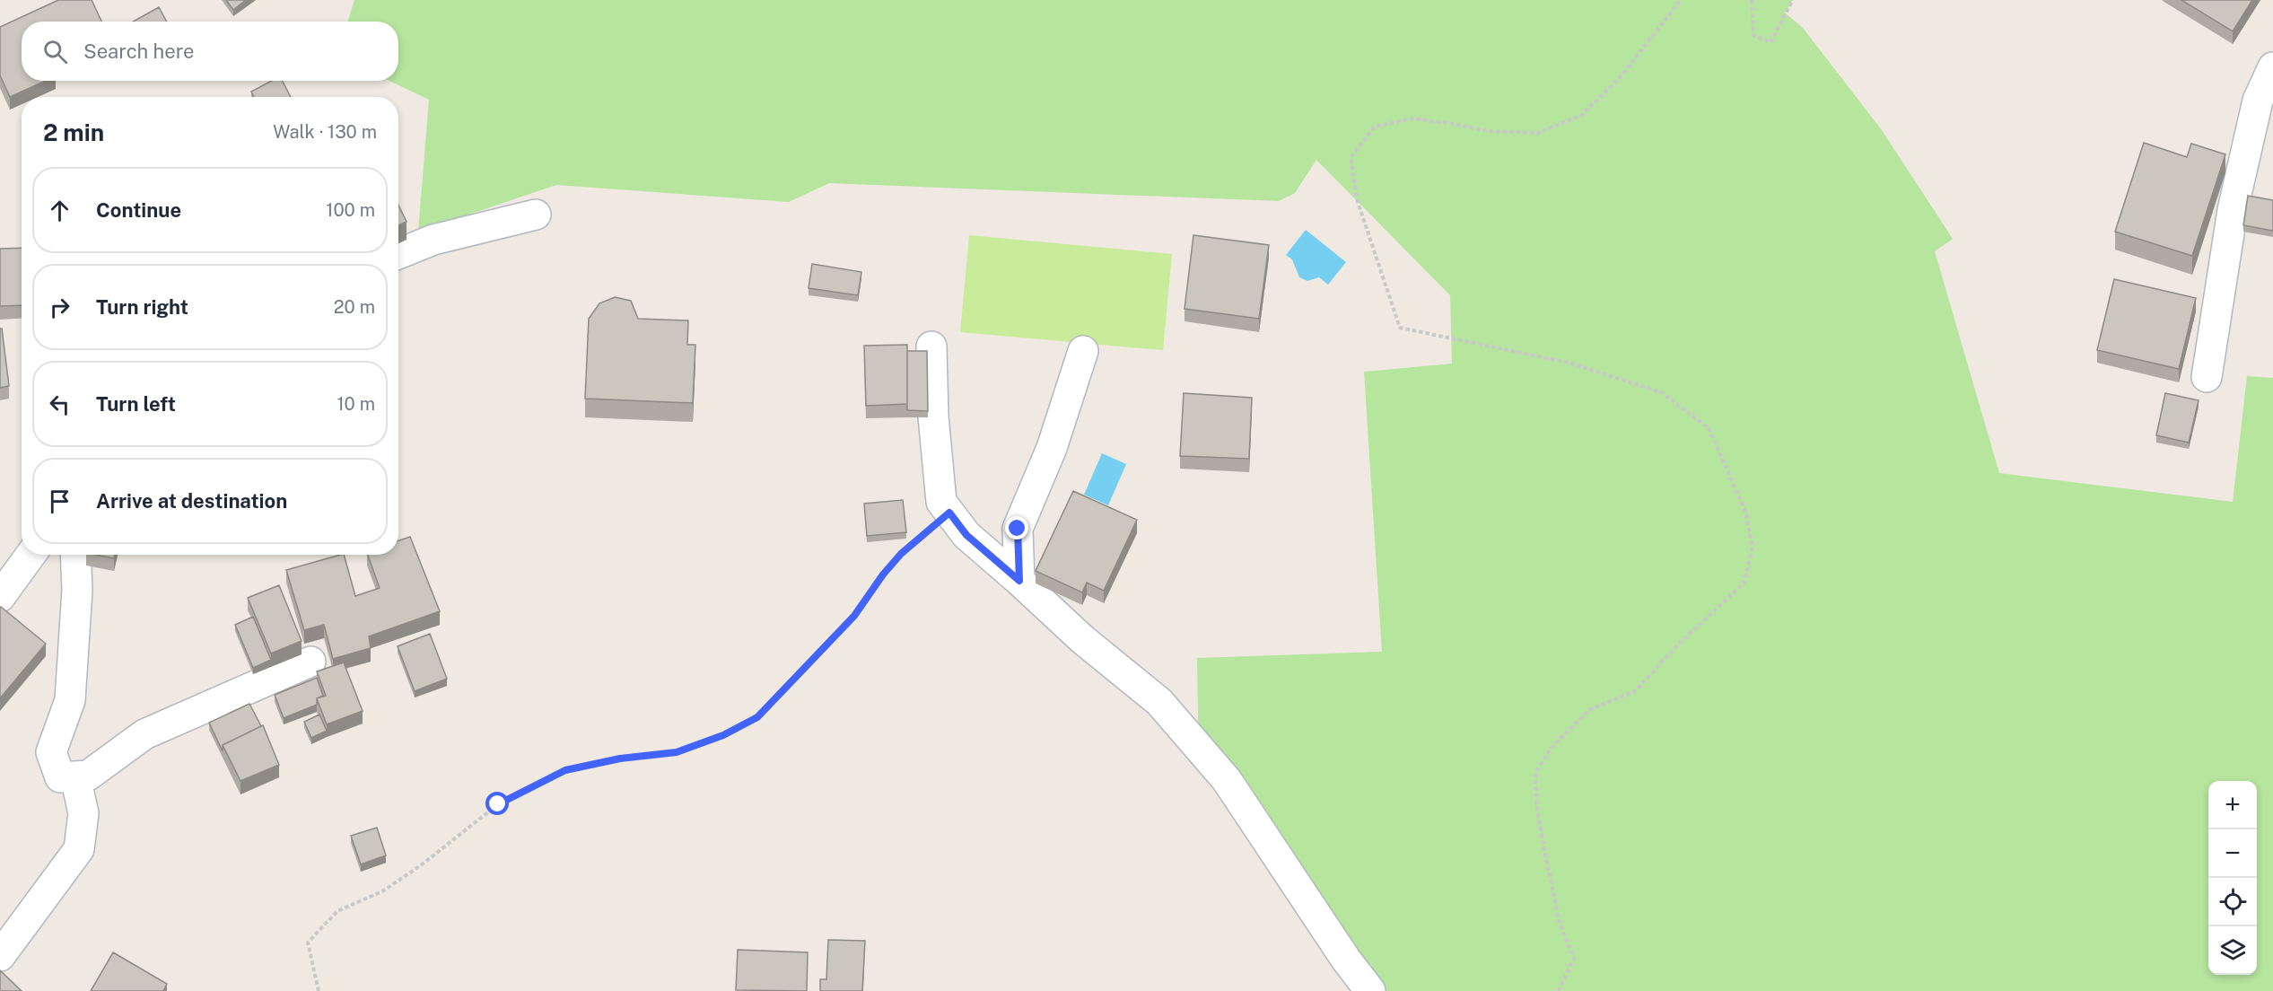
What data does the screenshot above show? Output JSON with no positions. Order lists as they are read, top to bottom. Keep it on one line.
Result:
{"page":{"search":"Search here","heading":["2 min","Walk · 130 m"],"list":[["Continue","100 m"],["Turn right","20 m"],["Turn left","10 m"],"Arrive at destination"],"map_buttons":["+","−"]}}
